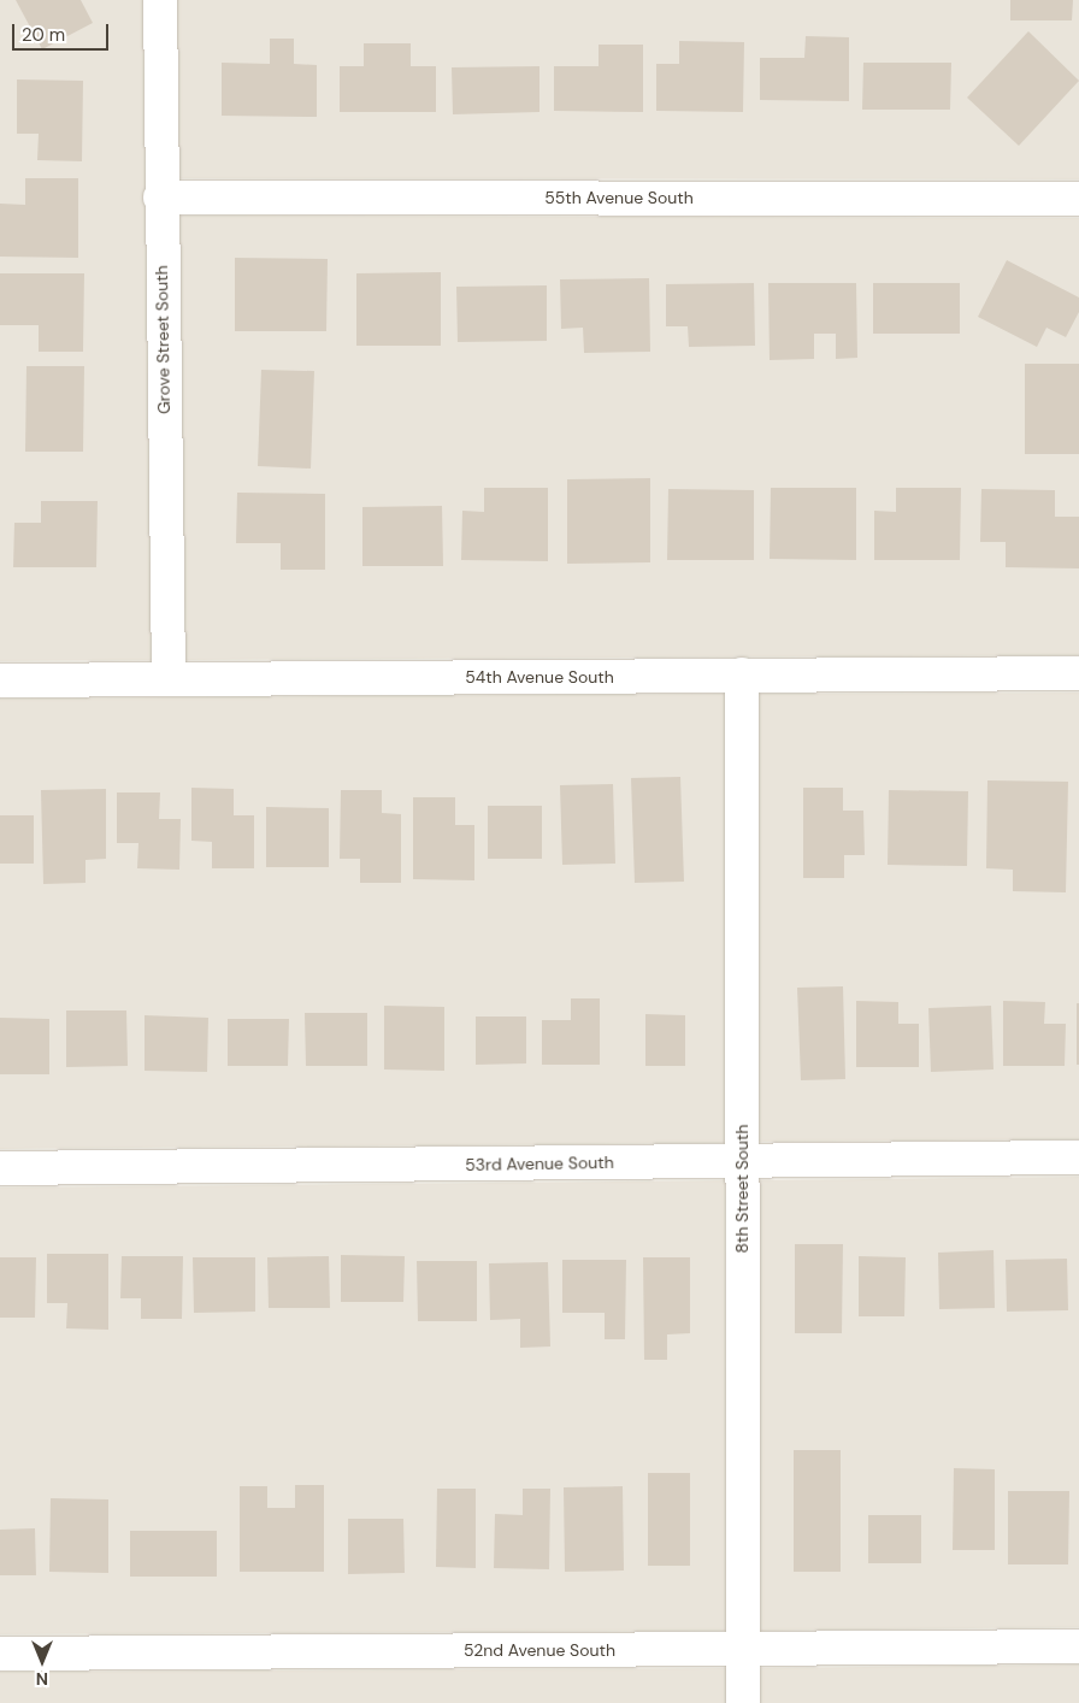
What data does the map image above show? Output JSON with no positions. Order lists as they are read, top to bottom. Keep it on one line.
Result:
{"streets":{"street":["55th Avenue South","Grove Street South","54th Avenue South","53rd Avenue South","8th Street South","52nd Avenue South"]},"crossings":[["55th Avenue South","Grove Street South"],["Grove Street South","54th Avenue South"],["54th Avenue South","8th Street South"],["53rd Avenue South","8th Street South"],["8th Street South","52nd Avenue South"]],"scale_bar":"20 m","north":"bottom"}
